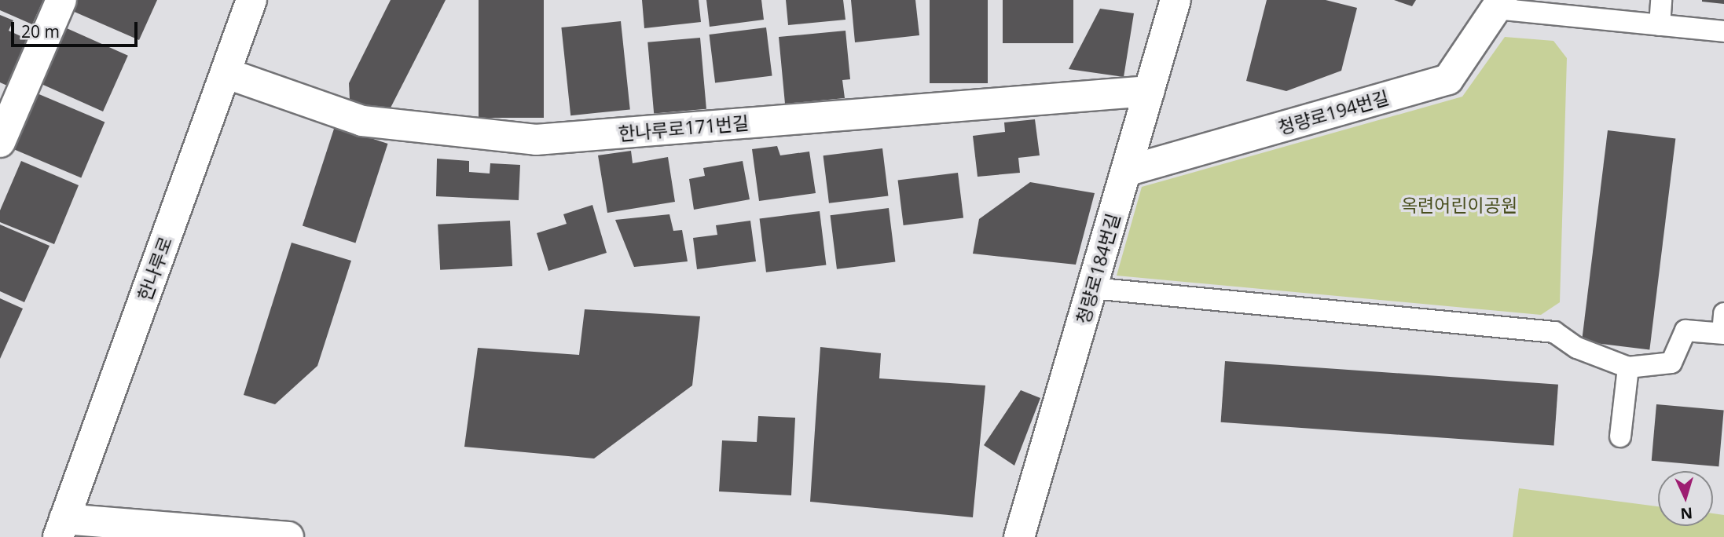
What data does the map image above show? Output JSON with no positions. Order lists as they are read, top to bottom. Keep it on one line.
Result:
{"streets":{"street":["청량로194번길","한나루로171번길","한나루로","청량로184번길"]},"crossings":[["청량로194번길","청량로184번길"],["한나루로171번길","한나루로"],["한나루로171번길","청량로184번길"]],"parks":["옥련어린이공원"],"scale_bar":"20 m","north":"bottom"}
